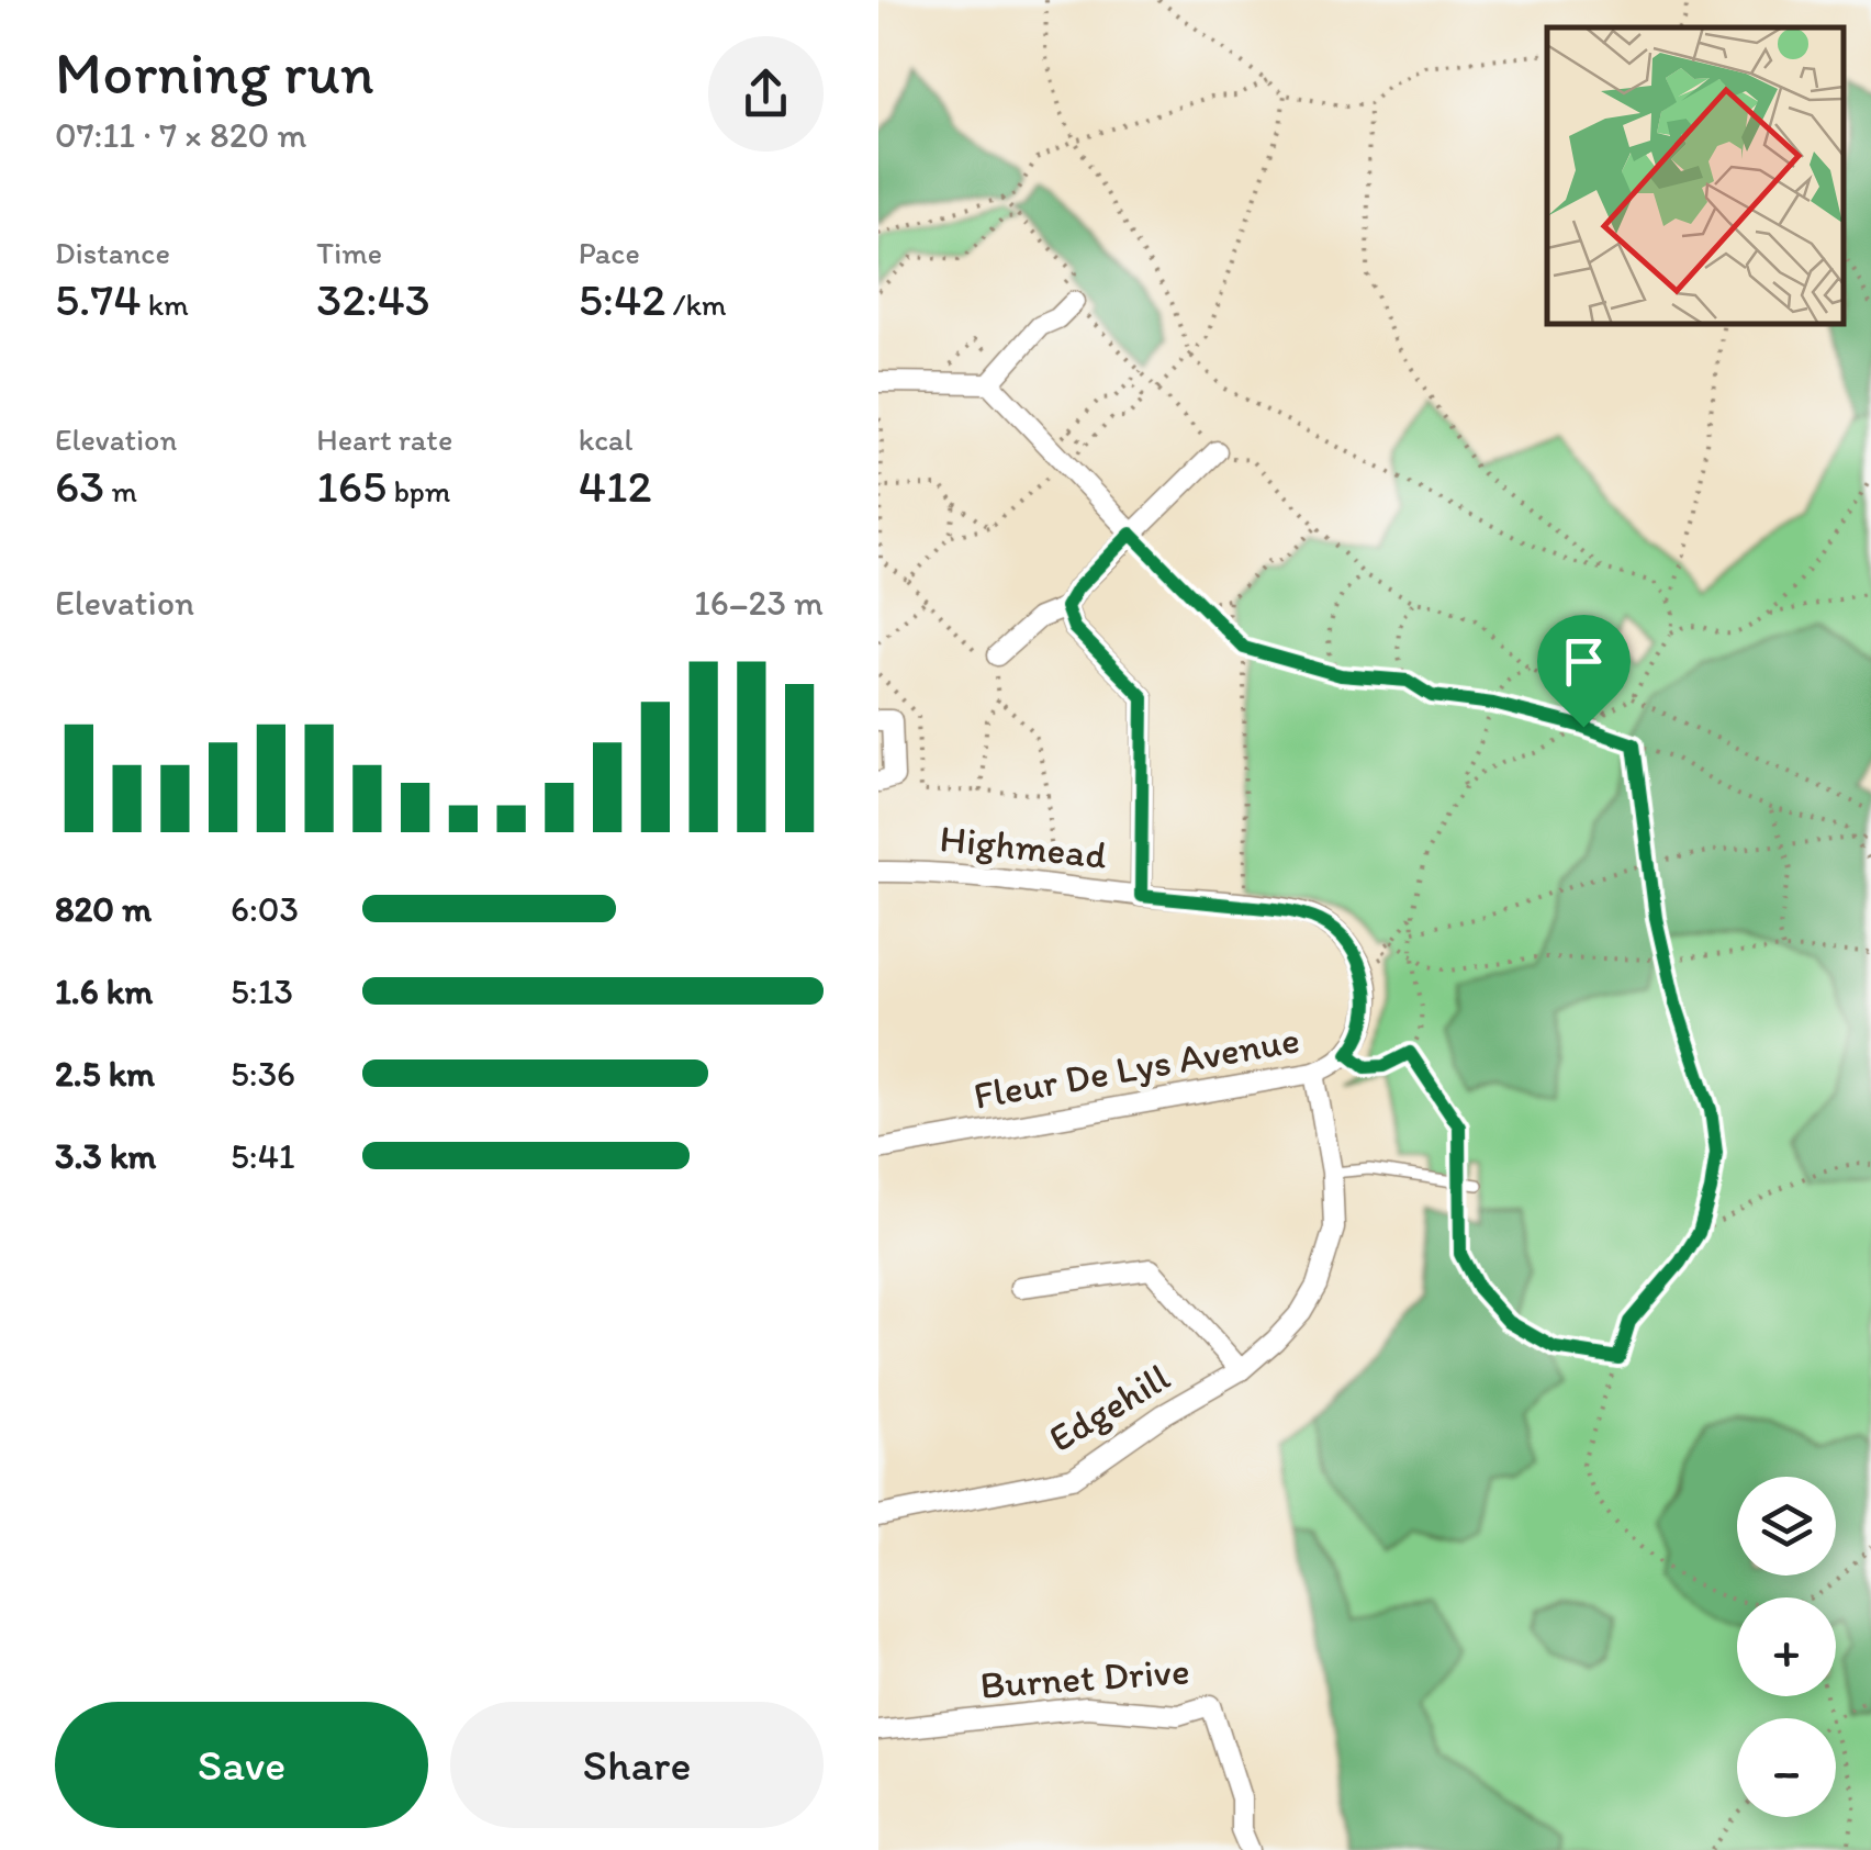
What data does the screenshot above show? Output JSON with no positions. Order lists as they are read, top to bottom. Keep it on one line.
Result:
{"streets":{"street":["Highmead","Fleur De Lys Avenue","Edgehill","Burnet Drive"]},"crossings":[["Highmead","Fleur De Lys Avenue"],["Fleur De Lys Avenue","Edgehill"]],"page":{"heading":["Morning run","07:11 · 7 × 820 m"],"stats":[["Distance","5.74 km"],["Time","32:43"],["Pace","5:42 /km"],["Elevation","63 m"],["Heart rate","165 bpm"],["kcal","412"]],"chart":["Elevation","16–23 m"],"list":[{"name":"820 m","note":"6:03"},{"name":"1.6 km","note":"5:13"},{"name":"2.5 km","note":"5:36"},{"name":"3.3 km","note":"5:41"}],"map_buttons":["+","−"],"buttons":["Save","Share"]}}
